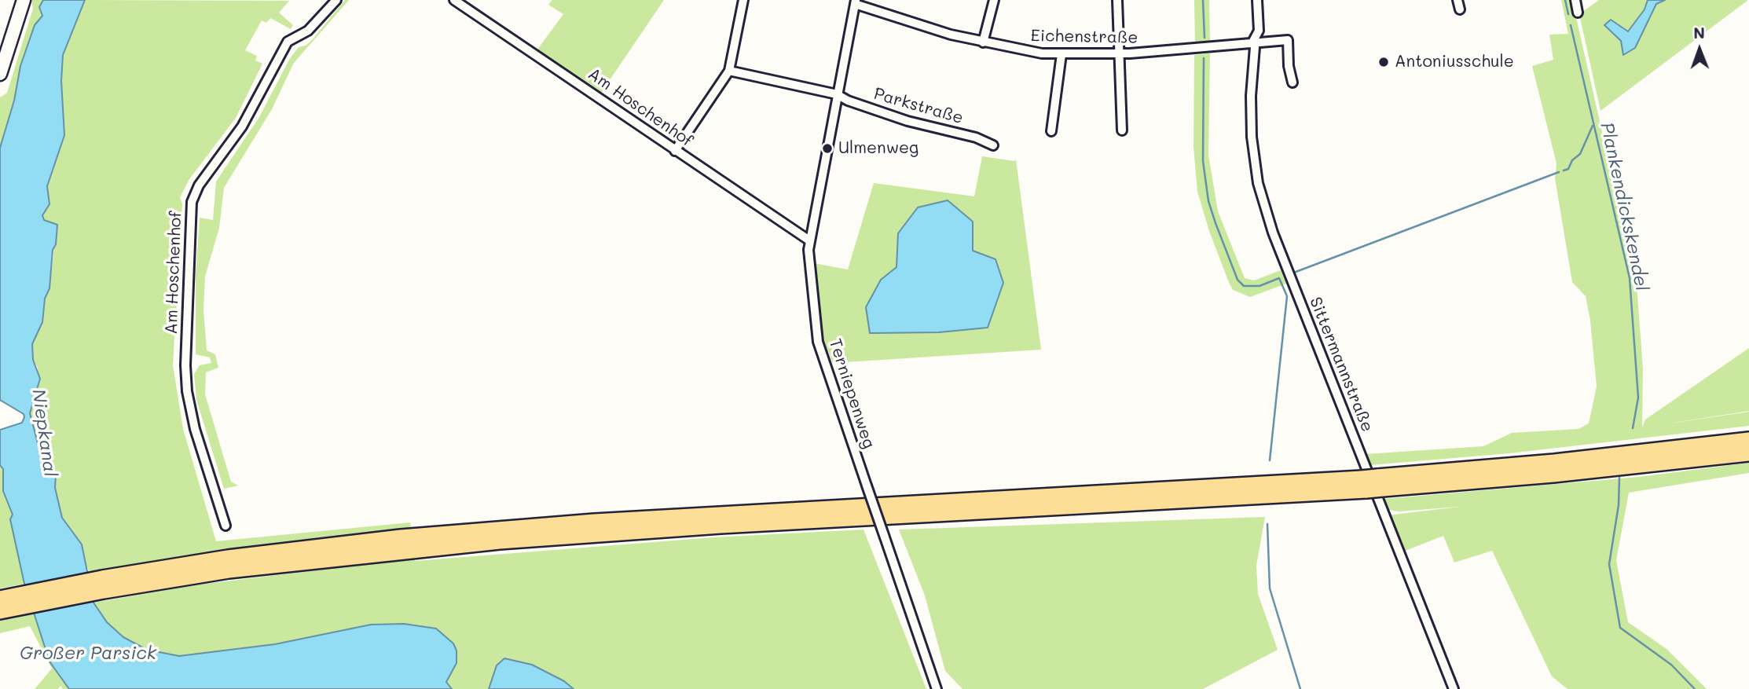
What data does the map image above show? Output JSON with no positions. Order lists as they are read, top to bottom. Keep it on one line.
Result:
{"streets":{"street":["Eichenstraße","Parkstraße","Am Hoschenhof","Sittermannstraße","Terniepenweg"]},"crossings":[["Eichenstraße","Sittermannstraße"],["Eichenstraße","Terniepenweg"],["Parkstraße","Terniepenweg"],["Am Hoschenhof","Terniepenweg"]],"water":["Plankendickskendel","Niepkanal","Großer Parsick"],"places":["Antoniusschule","Ulmenweg"],"north":"top"}
